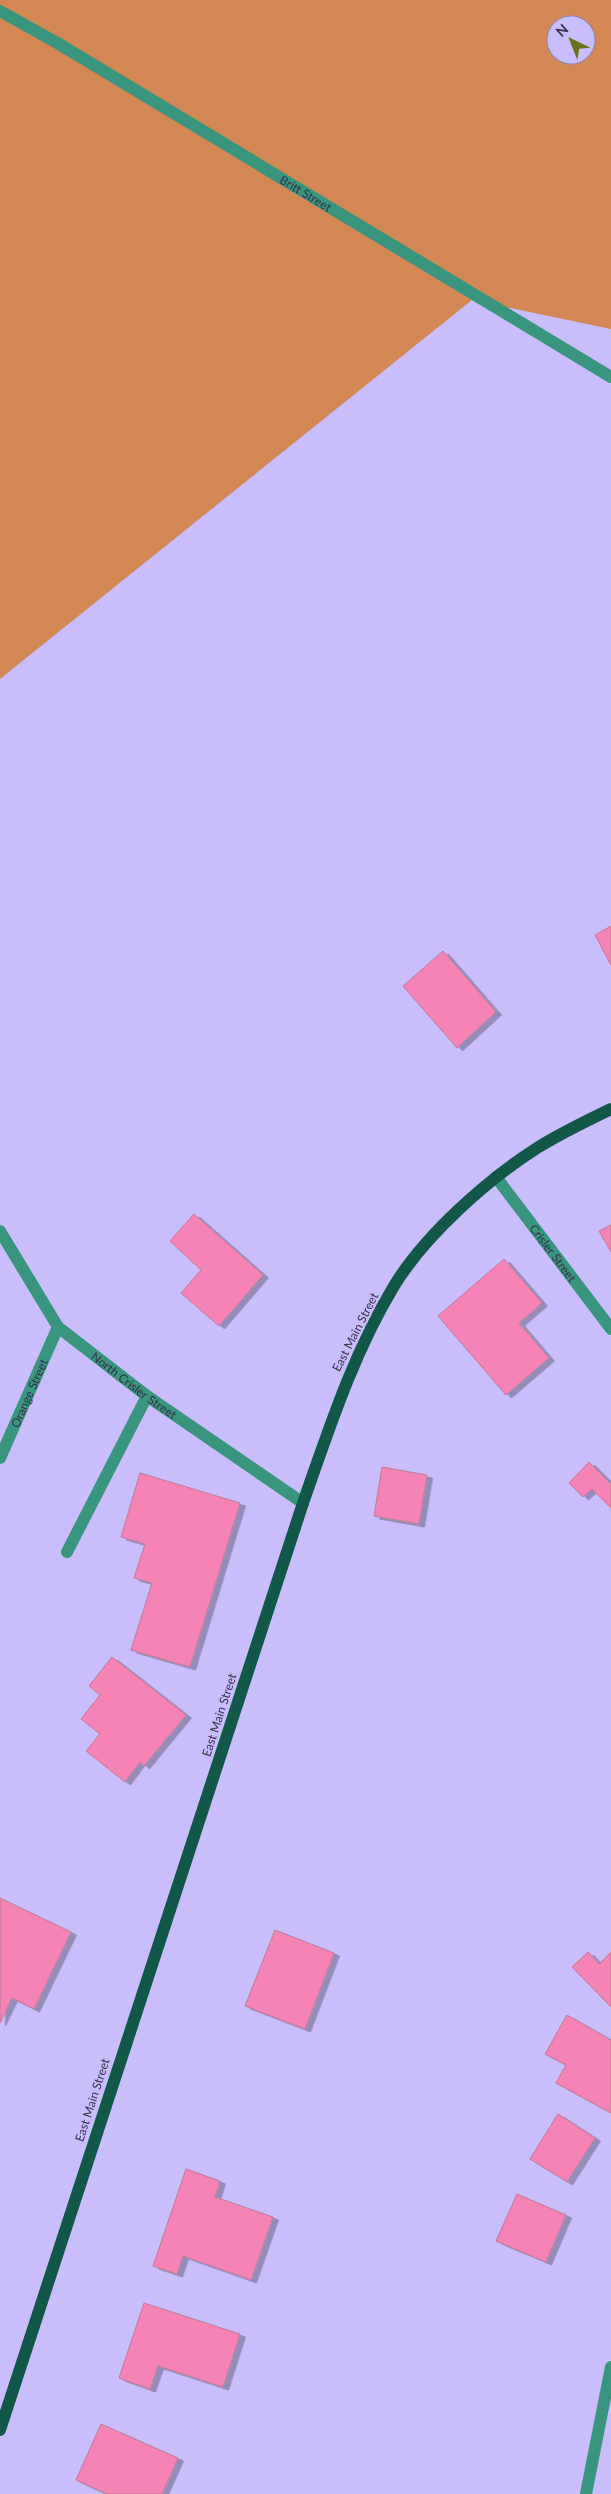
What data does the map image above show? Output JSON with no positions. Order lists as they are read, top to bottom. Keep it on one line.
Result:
{"streets":{"main road":["East Main Street"],"street":["Britt Street","Crisler Street","North Crisler Street","Orange Street"]},"crossings":[["Crisler Street","East Main Street"],["East Main Street","North Crisler Street"],["North Crisler Street","Orange Street"]],"north":"top left"}
